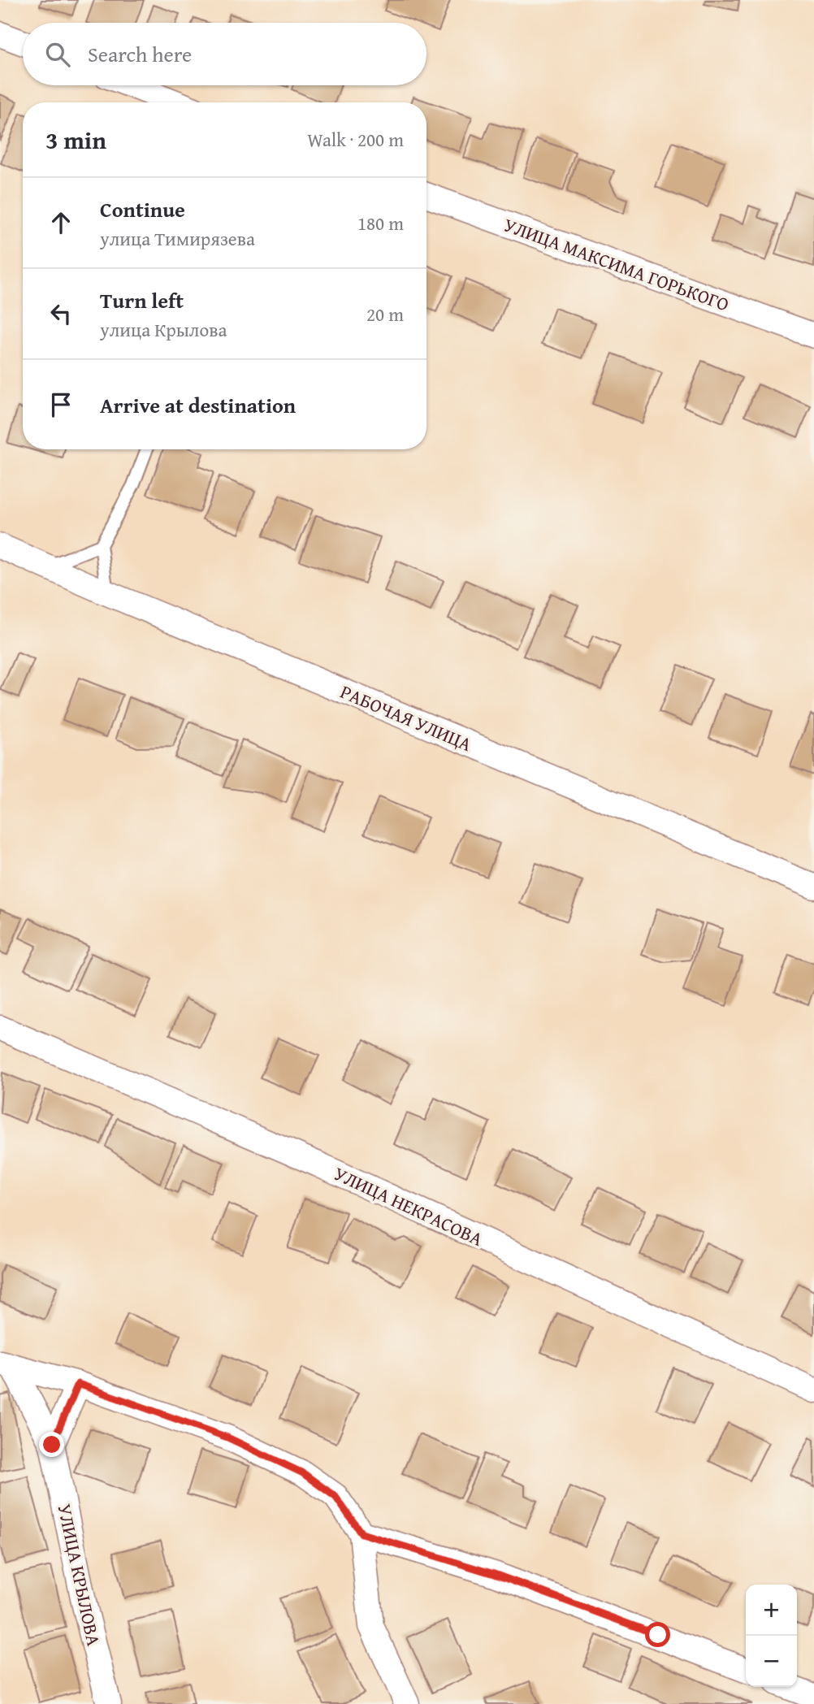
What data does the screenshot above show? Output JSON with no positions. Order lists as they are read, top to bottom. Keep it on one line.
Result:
{"streets":{"street":["УЛИЦА МАКСИМА ГОРЬКОГО","РАБОЧАЯ УЛИЦА","УЛИЦА НЕКРАСОВА","УЛИЦА КРЫЛОВА"]},"page":{"search":"Search here","heading":["3 min","Walk · 200 m"],"list":[["Continue","улица Тимирязева","180 m"],["Turn left","улица Крылова","20 m"],"Arrive at destination"],"map_buttons":["+","−"]}}
